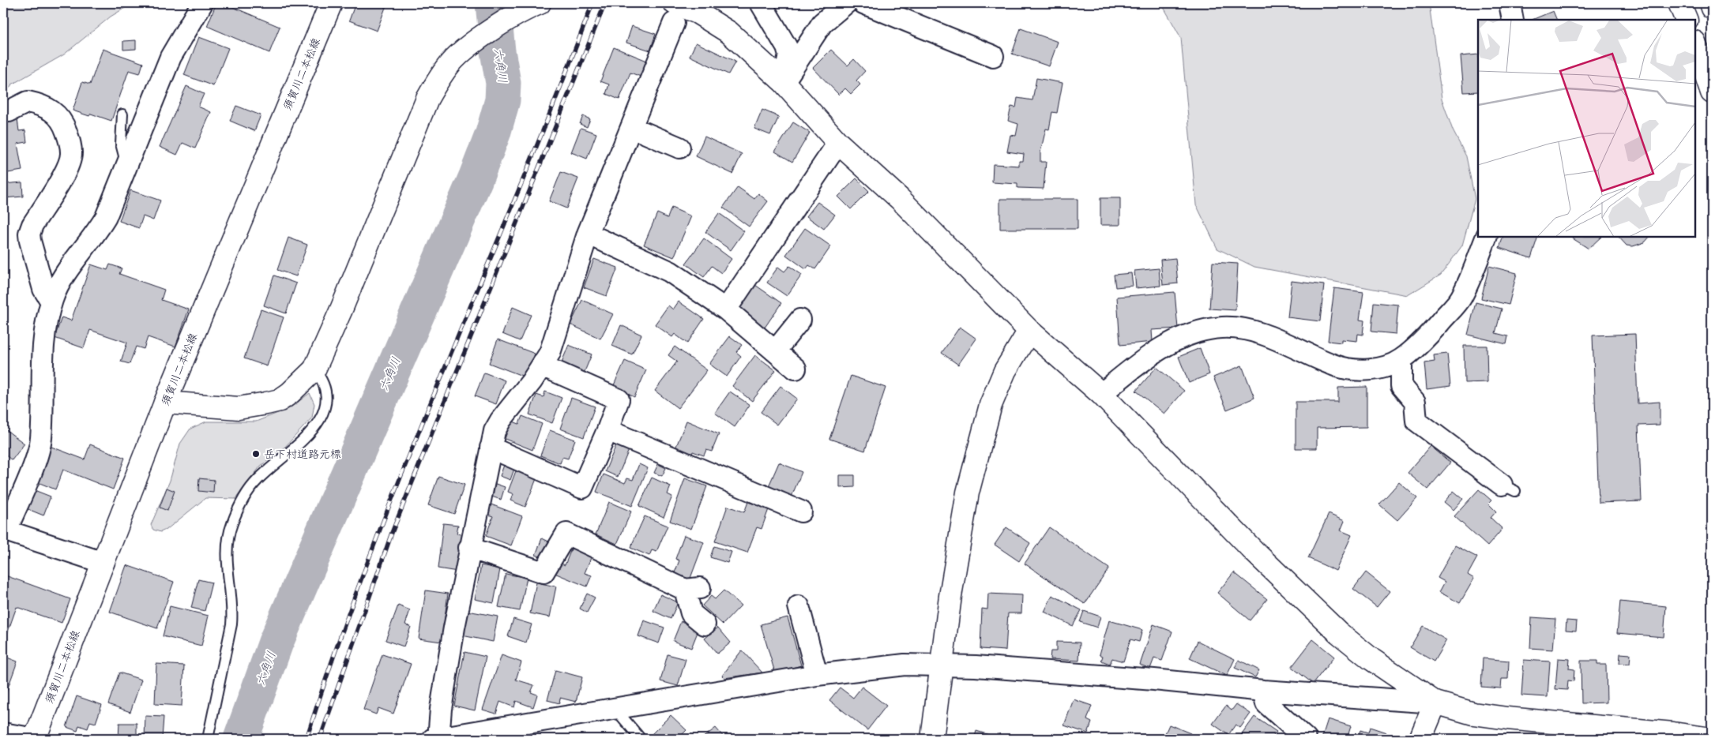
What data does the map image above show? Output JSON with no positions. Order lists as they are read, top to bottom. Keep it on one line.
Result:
{"streets":{"main road":["須賀川二本松線"]},"water":["六角川"],"places":["岳下村道路元標"]}
